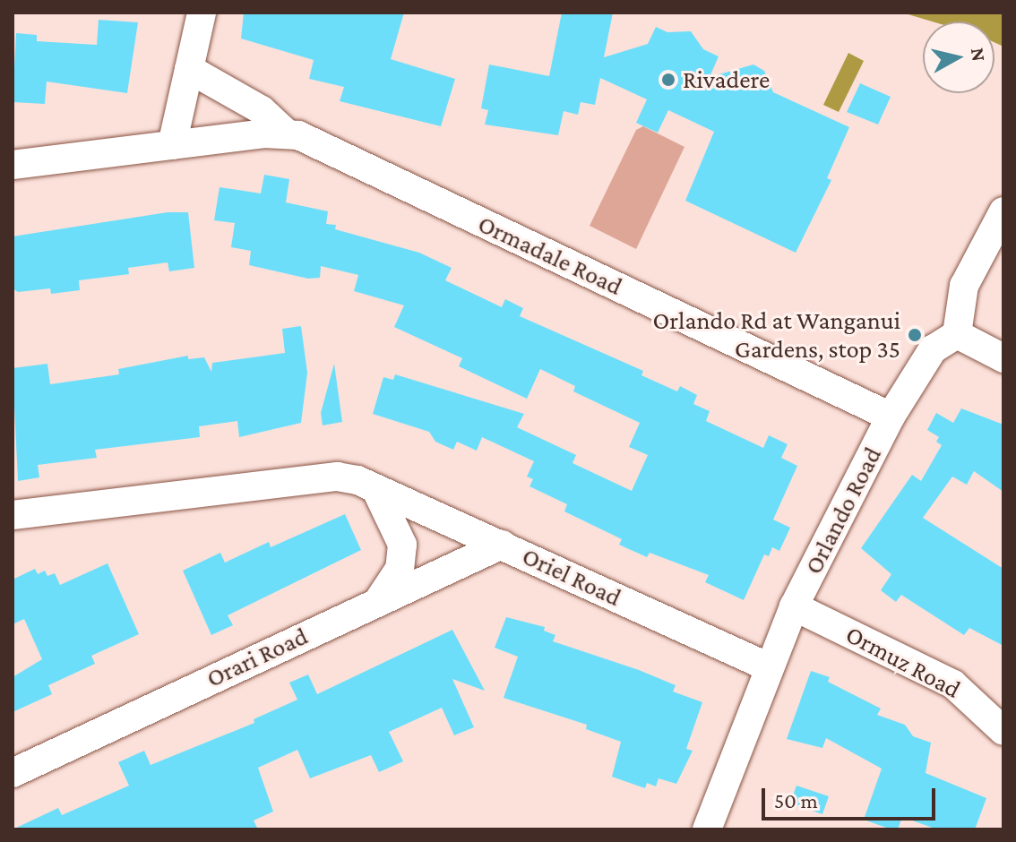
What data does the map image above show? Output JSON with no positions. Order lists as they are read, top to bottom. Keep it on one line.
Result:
{"streets":{"street":["Ormadale Road","Orlando Road","Oriel Road","Orari Road","Ormuz Road"]},"crossings":[["Ormadale Road","Orlando Road"],["Orlando Road","Oriel Road"],["Orlando Road","Ormuz Road"],["Oriel Road","Orari Road"]],"places":["Rivadere","Orlando Rd at Wanganui Gardens, stop 35"],"scale_bar":"50 m","north":"right"}
